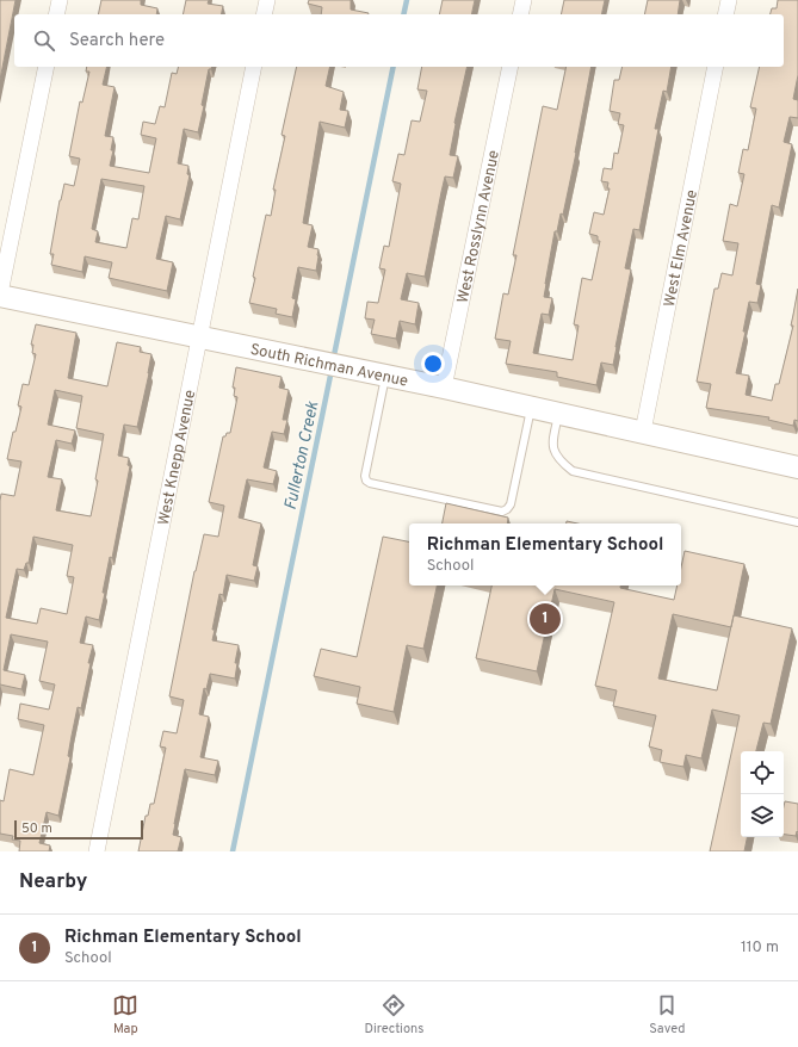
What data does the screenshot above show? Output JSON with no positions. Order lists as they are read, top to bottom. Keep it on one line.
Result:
{"streets":{"street":["West Rosslynn Avenue","West Elm Avenue","South Richman Avenue","West Knepp Avenue"]},"crossings":[["West Rosslynn Avenue","South Richman Avenue"],["West Elm Avenue","South Richman Avenue"],["South Richman Avenue","West Knepp Avenue"]],"water":["Fullerton Creek"],"scale_bar":"50 m","page":{"search":"Search here","popup":["Richman Elementary School","School"],"pins":"1","scale":"50 m","heading":"Nearby","list":[{"mark":"1","name":"Richman Elementary School","note":"School","value":"110 m"}],"nav":["Map","Directions","Saved"]}}
